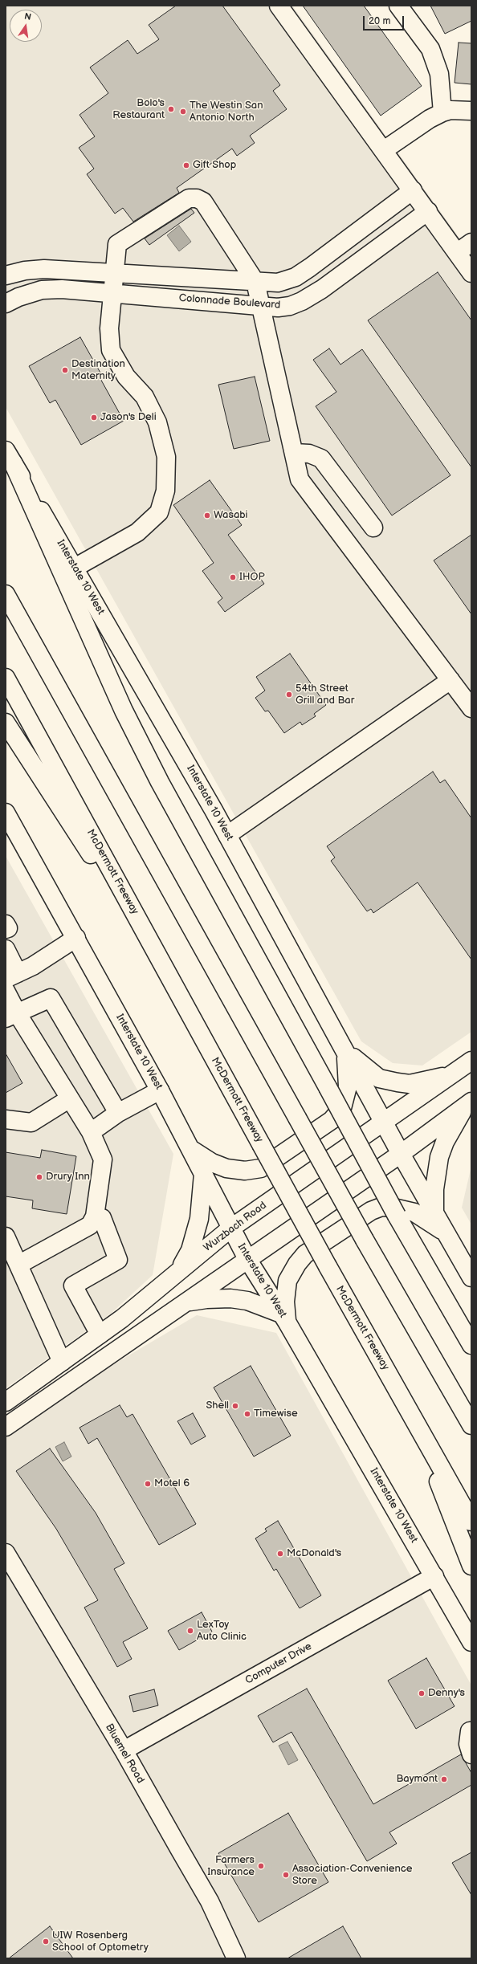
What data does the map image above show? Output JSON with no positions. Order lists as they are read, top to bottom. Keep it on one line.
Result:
{"streets":{"main road":["Colonnade Boulevard","Interstate 10 West","McDermott Freeway","Wurzbach Road","Computer Drive","Bluemel Road"]},"crossings":[["Interstate 10 West","Wurzbach Road"],["Interstate 10 West","Computer Drive"],["Computer Drive","Bluemel Road"]],"places":["Bolo's Restaurant","The Westin San Antonio North","Gift Shop","Destination Maternity","Jason's Deli","Wasabi","IHOP","54th Street Grill and Bar","Drury Inn","Shell","Timewise","Motel 6","McDonald's","LexToy Auto Clinic","Denny's","Baymont","Farmers Insurance","Association-Convenience Store","UIW Rosenberg School of Optometry"],"scale_bar":"20 m","north":"top"}
